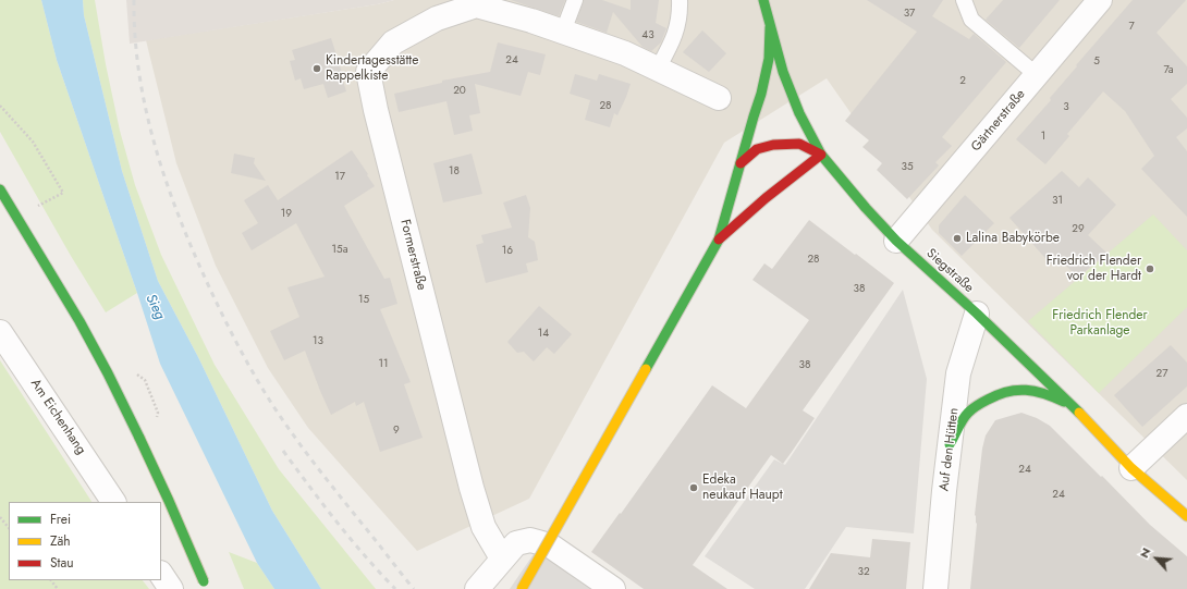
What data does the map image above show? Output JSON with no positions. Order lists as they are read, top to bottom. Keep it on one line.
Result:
{"streets":{"main road":["Siegstraße"],"street":["Gärtnerstraße","Formerstraße","Am Eichenhang","Auf den Hütten"]},"crossings":[["Gärtnerstraße","Siegstraße"],["Siegstraße","Auf den Hütten"]],"water":["Sieg"],"parks":["Friedrich Flender Parkanlage"],"places":["Kindertagesstätte Rappelkiste","Lalina Babykörbe","Friedrich Flender vor der Hardt","Edeka neukauf Haupt"],"house_numbers":["37","7","43","24","5","7a","2","20","28","3","1","35","18","17","31","19","29","15a","16","28","38","15","14","13","11","38","27","9","24","24","32"],"legend":["Frei","Zäh","Stau"],"north":"top left"}
